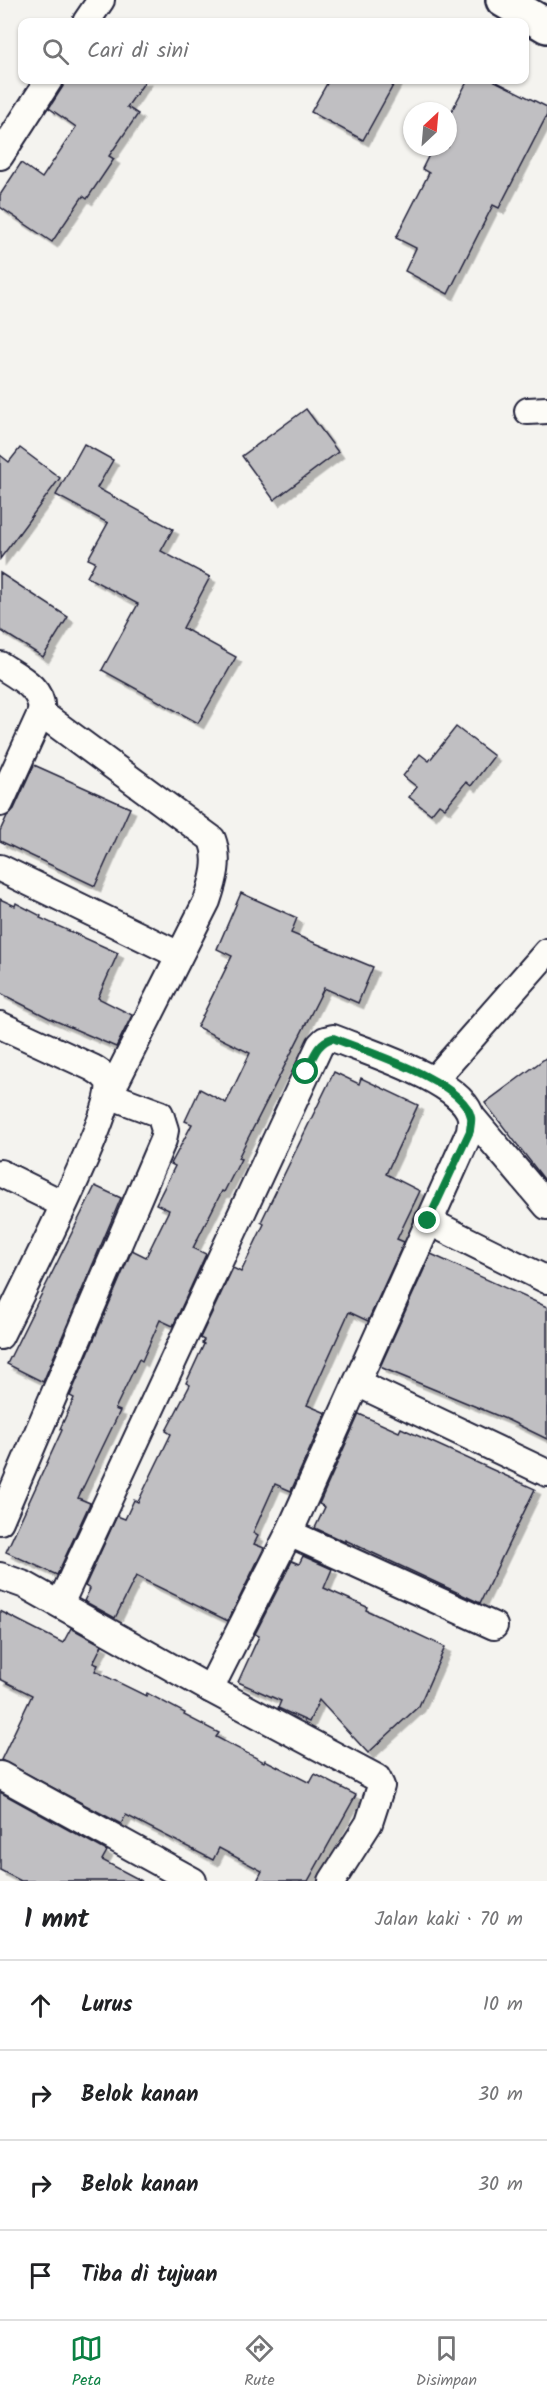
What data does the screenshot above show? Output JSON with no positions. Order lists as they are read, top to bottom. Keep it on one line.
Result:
{"north":"top right","page":{"search":"Cari di sini","heading":["1 mnt","Jalan kaki · 70 m"],"list":[["Lurus","10 m"],["Belok kanan","30 m"],["Belok kanan","30 m"],"Tiba di tujuan"],"nav":["Peta","Rute","Disimpan"]}}
